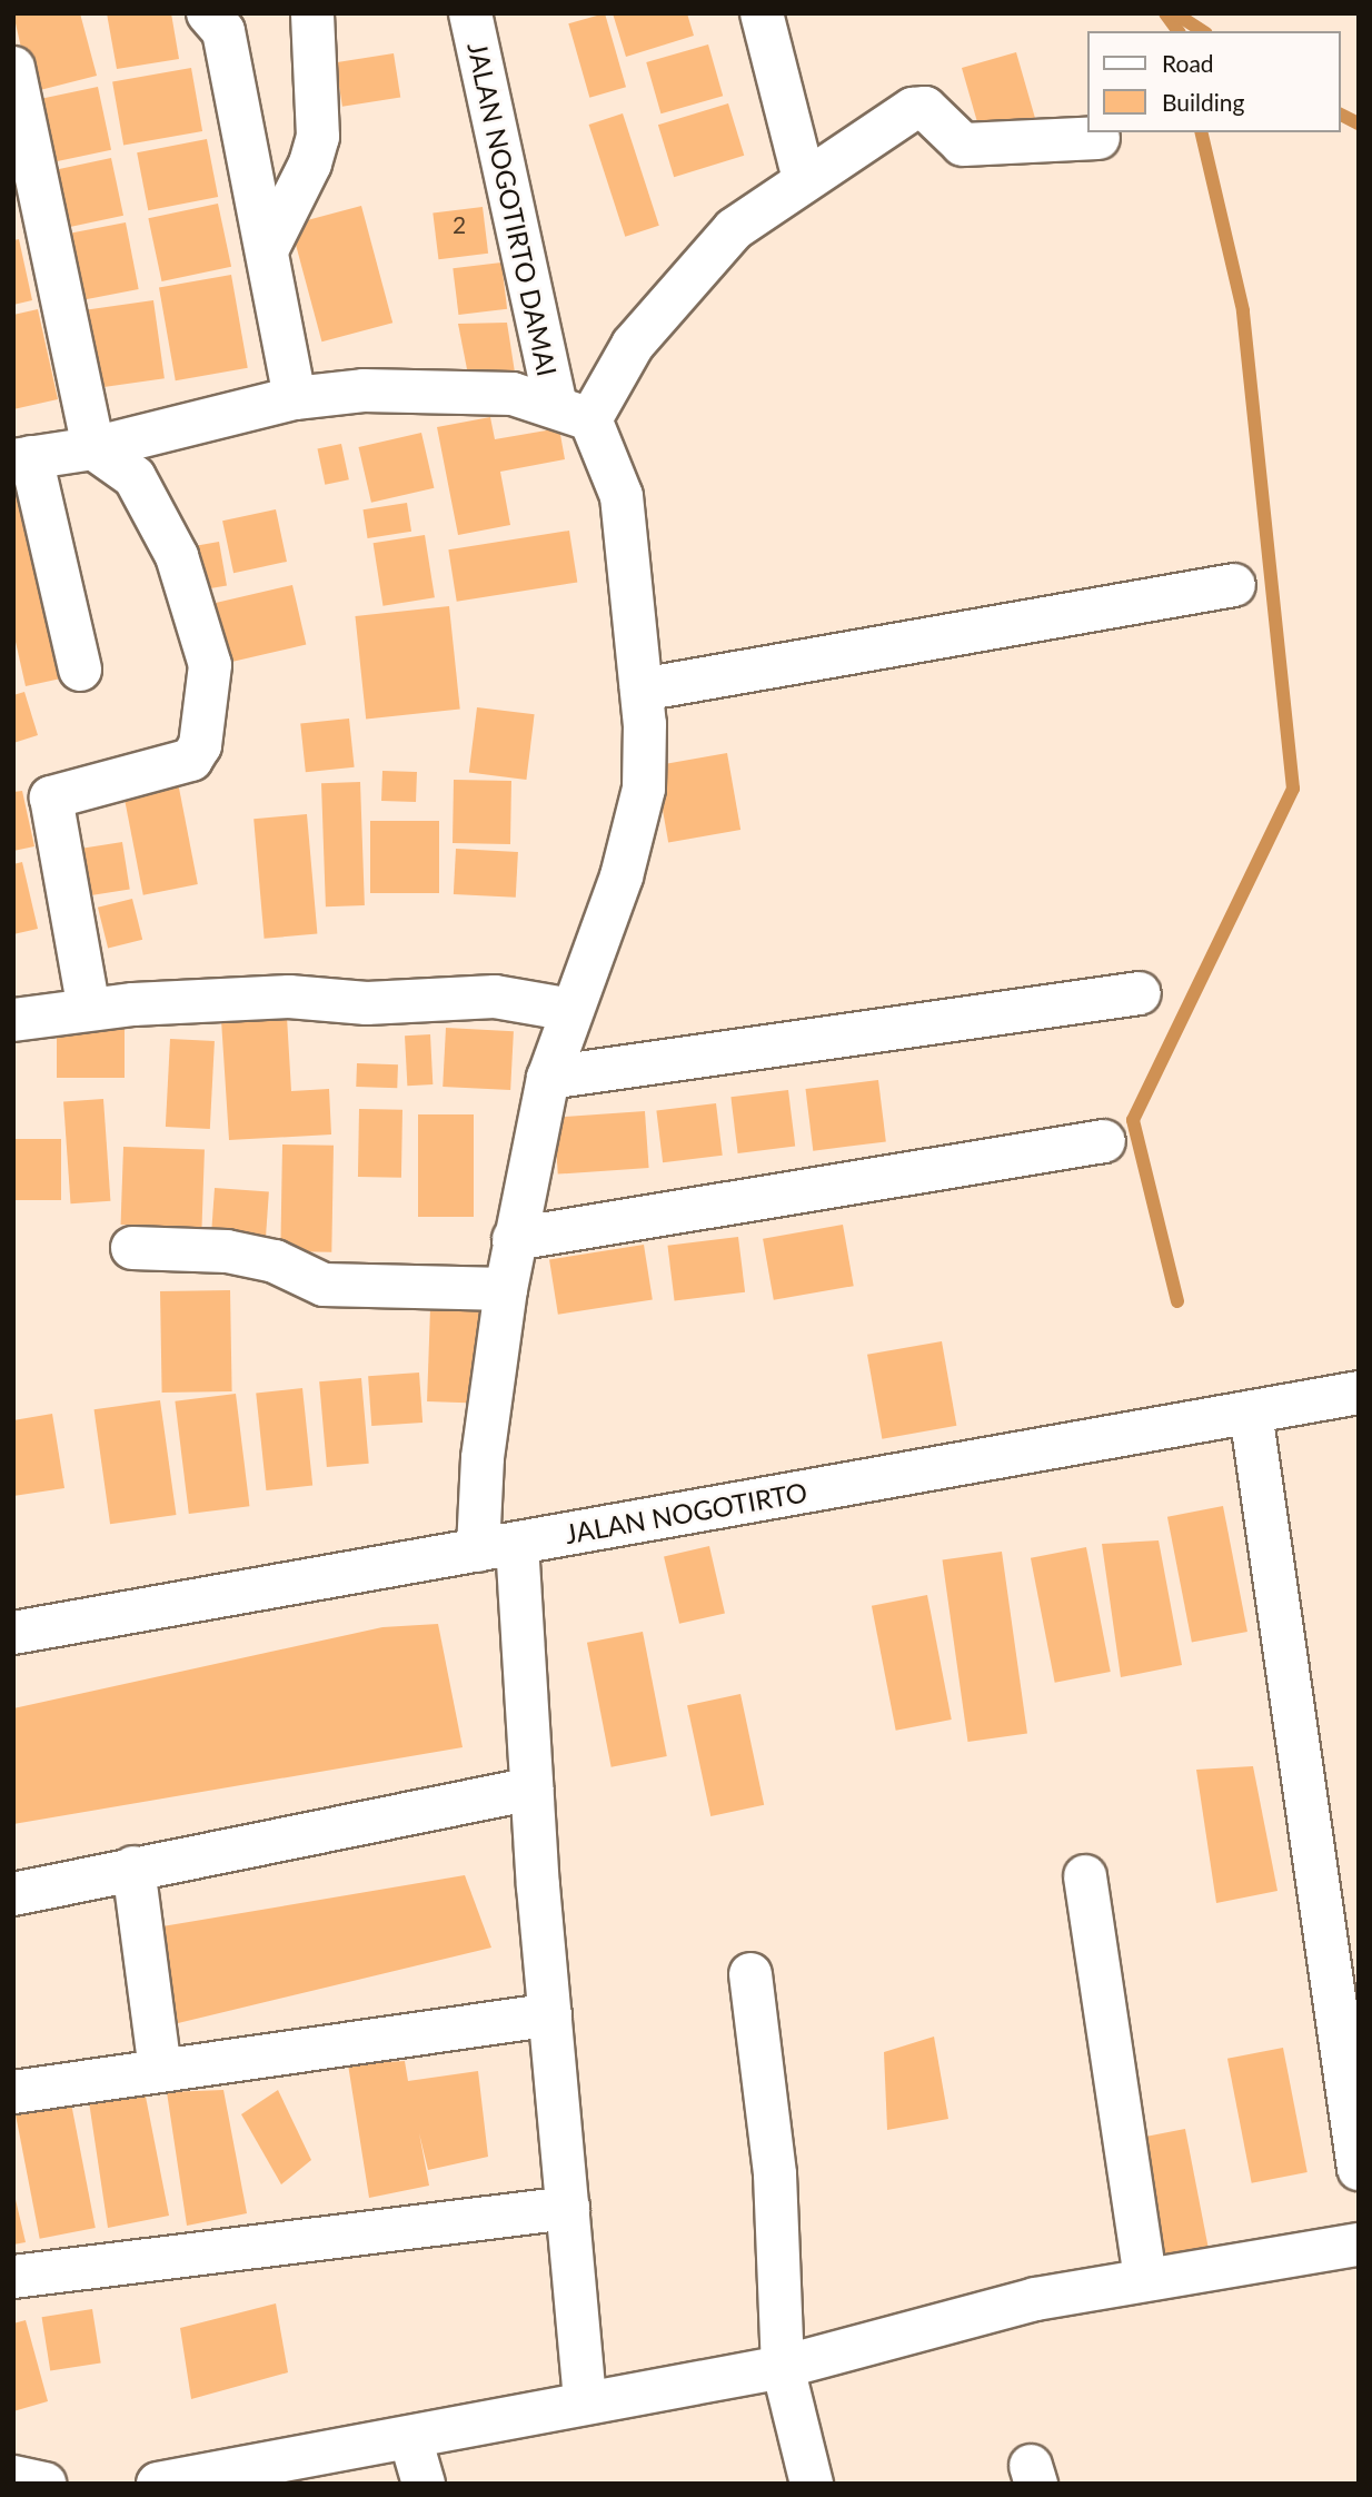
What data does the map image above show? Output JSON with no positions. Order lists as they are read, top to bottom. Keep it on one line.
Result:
{"streets":{"street":["JALAN NOGOTIRTO DAMAI","JALAN NOGOTIRTO"]},"crossings":[["JALAN NOGOTIRTO DAMAI","JALAN NOGOTIRTO"]],"house_numbers":["2"],"legend":["Road","Building"]}
